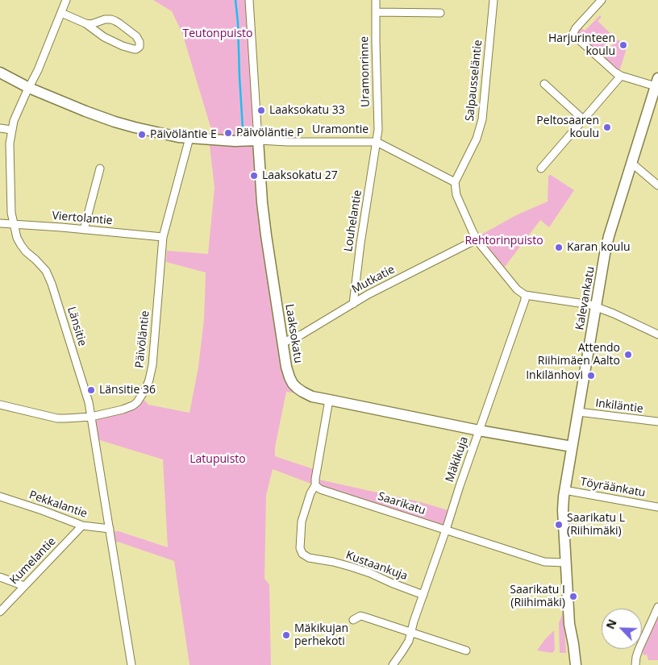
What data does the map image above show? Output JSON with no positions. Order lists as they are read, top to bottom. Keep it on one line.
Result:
{"streets":{"street":["Uramonrinne","Salpausseläntie","Uramontie","Viertolantie","Louhelantie","Mutkatie","Kalevankatu","Länsitie","Laaksokatu","Päivöläntie","Inkiläntie","Mäkikuja","Töyräänkatu","Saarikatu","Pekkalantie","Kumelantie","Kustaankuja"]},"crossings":[["Uramonrinne","Uramontie"],["Uramonrinne","Louhelantie"],["Salpausseläntie","Uramontie"],["Uramontie","Louhelantie"],["Uramontie","Länsitie"],["Uramontie","Laaksokatu"],["Uramontie","Päivöläntie"],["Viertolantie","Länsitie"],["Viertolantie","Päivöläntie"],["Louhelantie","Mutkatie"],["Mutkatie","Laaksokatu"],["Kalevankatu","Laaksokatu"],["Kalevankatu","Inkiläntie"],["Kalevankatu","Töyräänkatu"],["Kalevankatu","Saarikatu"],["Länsitie","Päivöläntie"],["Länsitie","Pekkalantie"],["Laaksokatu","Mäkikuja"],["Mäkikuja","Saarikatu"],["Mäkikuja","Kustaankuja"],["Saarikatu","Kustaankuja"],["Pekkalantie","Kumelantie"]],"parks":["Teutonpuisto","Rehtorinpuisto","Latupuisto"],"places":["Harjurinteen koulu","Laaksokatu 33","Peltosaaren koulu","Päivöläntie P","Päivöläntie E","Laaksokatu 27","Karan koulu","Attendo Riihimäen Aalto","Inkilänhovi","Länsitie 36","Saarikatu L (Riihimäki)","Saarikatu I (Riihimäki)","Mäkikujan perhekoti"],"north":"top left"}
